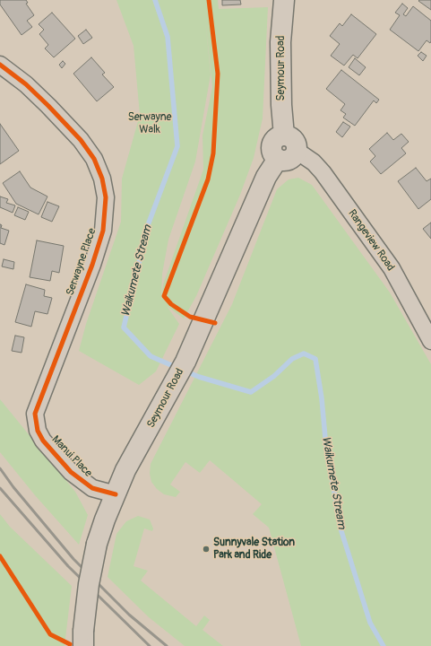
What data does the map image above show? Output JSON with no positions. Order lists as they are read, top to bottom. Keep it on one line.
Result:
{"streets":{"main road":["Seymour Road"],"street":["Rangeview Road","Serwayne Place","Manui Place"]},"crossings":[["Seymour Road","Rangeview Road"],["Seymour Road","Manui Place"],["Serwayne Place","Manui Place"]],"water":["Waikumete Stream"],"parks":["Serwayne Walk"],"places":["Sunnyvale Station Park and Ride"]}
